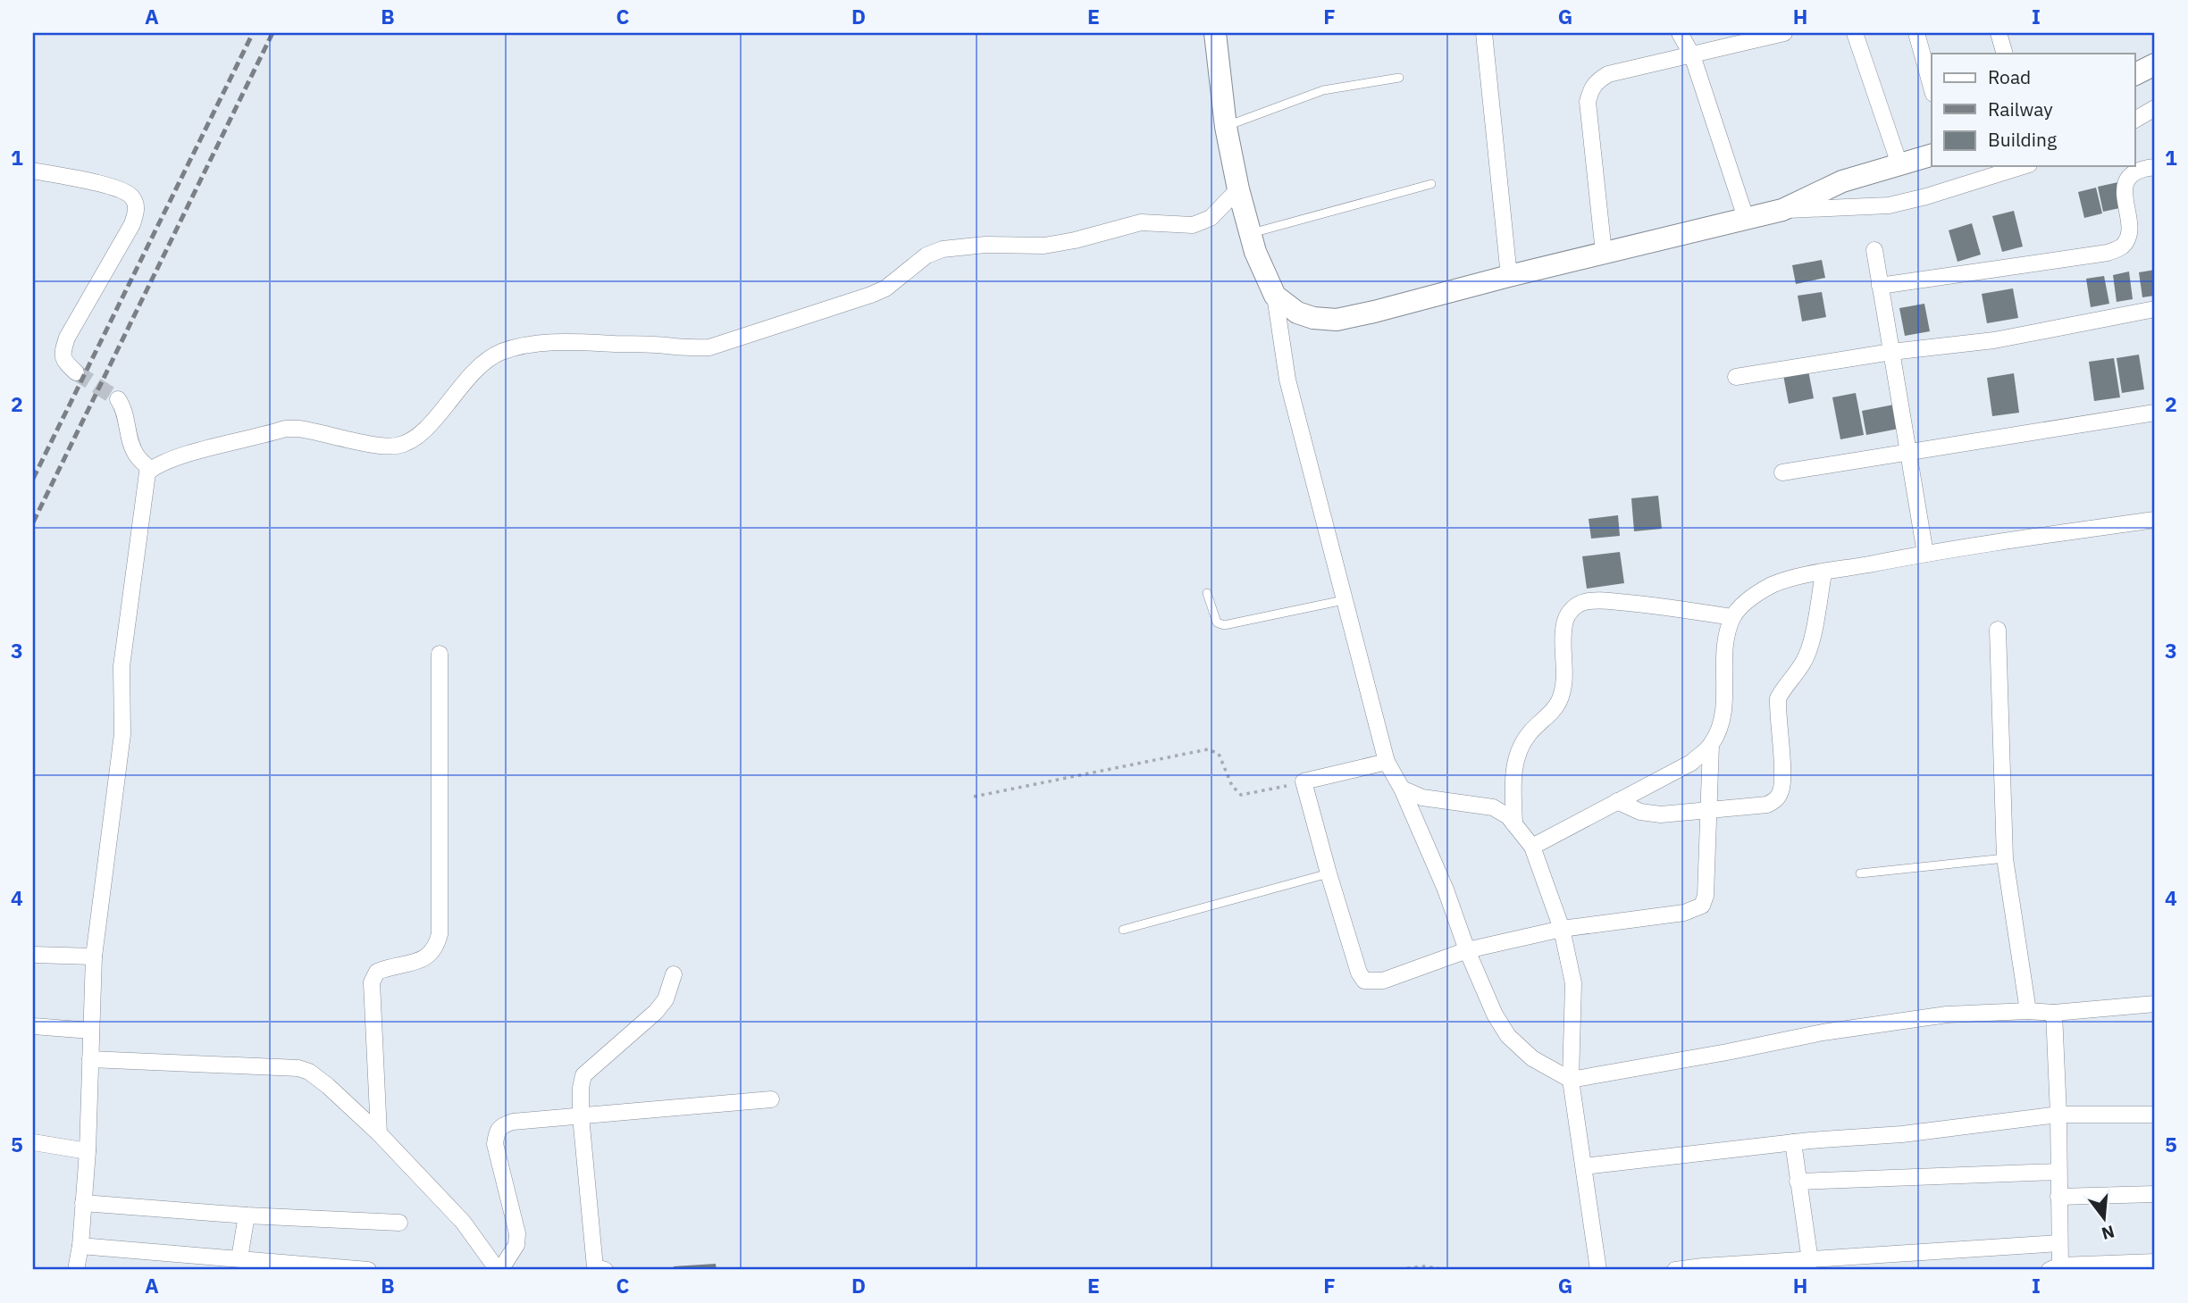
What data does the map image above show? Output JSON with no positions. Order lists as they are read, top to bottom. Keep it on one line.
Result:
{"legend":["Road","Railway","Building"],"north":"bottom","grid":{"columns":["A","B","C","D","E","F","G","H","I"],"rows":["1","2","3","4","5"]}}
